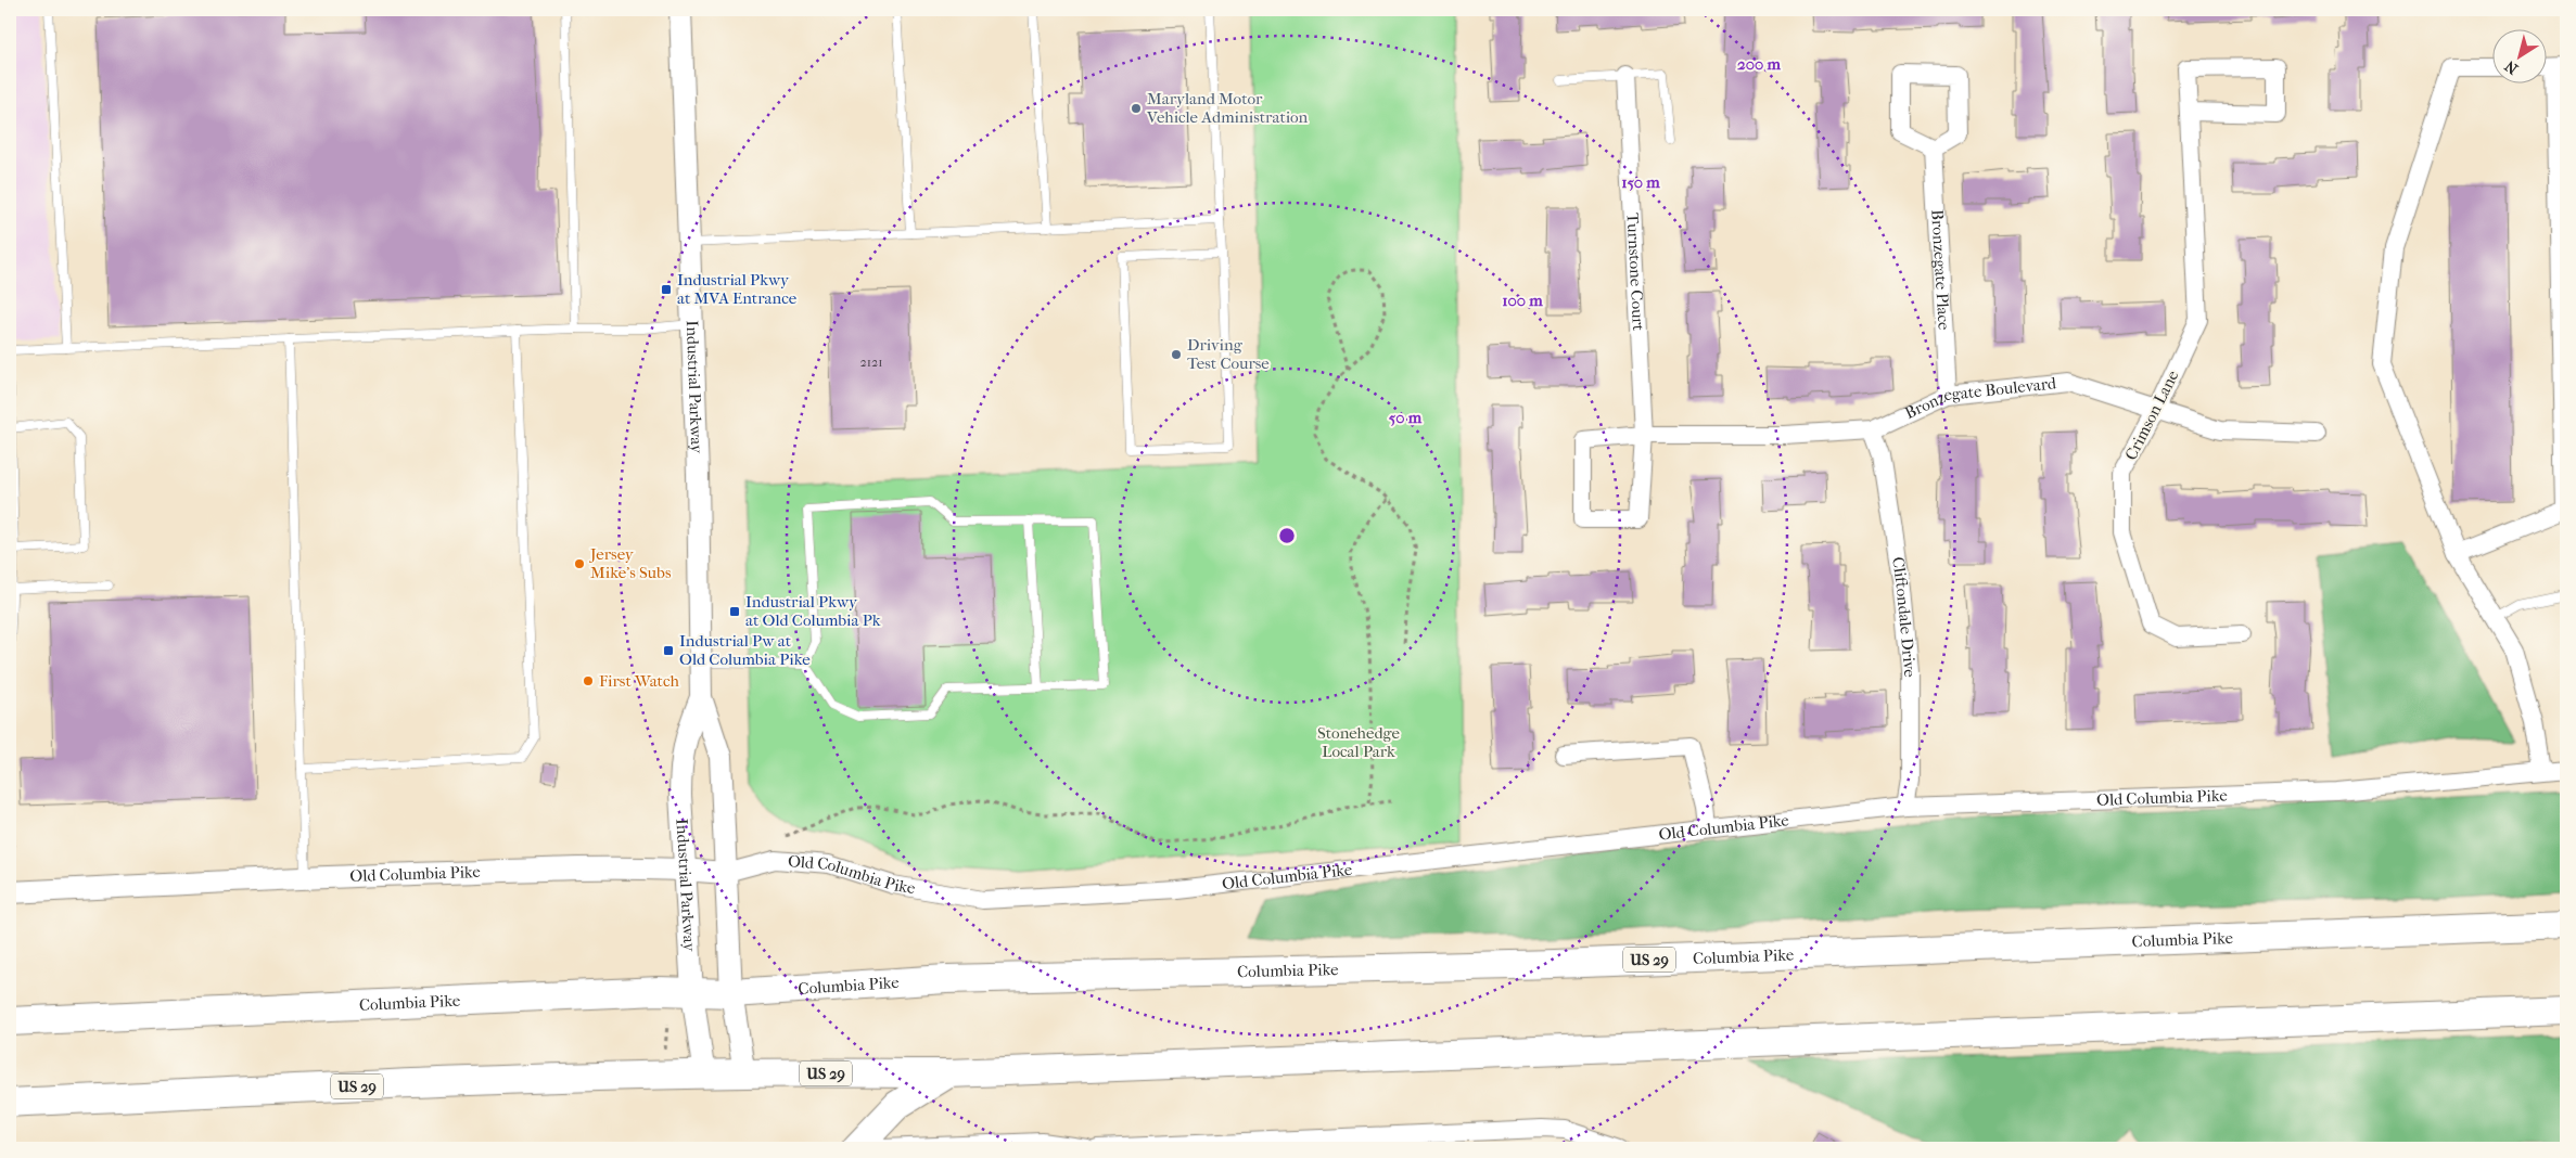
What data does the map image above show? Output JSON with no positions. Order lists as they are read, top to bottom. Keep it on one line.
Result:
{"streets":{"highway":["Columbia Pike","US 29"],"street":["Bronzegate Place","Turnstone Court","Industrial Parkway","Bronzegate Boulevard","Crimson Lane","Cliftondale Drive","Old Columbia Pike"]},"crossings":[["Bronzegate Place","Bronzegate Boulevard"],["Turnstone Court","Bronzegate Boulevard"],["Industrial Parkway","Old Columbia Pike"],["Industrial Parkway","Columbia Pike"],["Industrial Parkway","US 29"],["Bronzegate Boulevard","Crimson Lane"],["Bronzegate Boulevard","Cliftondale Drive"],["Cliftondale Drive","Old Columbia Pike"]],"parks":["Stonehedge Local Park"],"places":{"other":["Maryland Motor Vehicle Administration","Driving Test Course","Jersey Mike's Subs","First Watch"],"transit":["Industrial Pkwy at MVA Entrance","Industrial Pkwy at Old Columbia Pk","Industrial Pw at Old Columbia Pike"]},"house_numbers":["2121"],"north":"bottom left","rings":["200 m","150 m","100 m","50 m"]}
